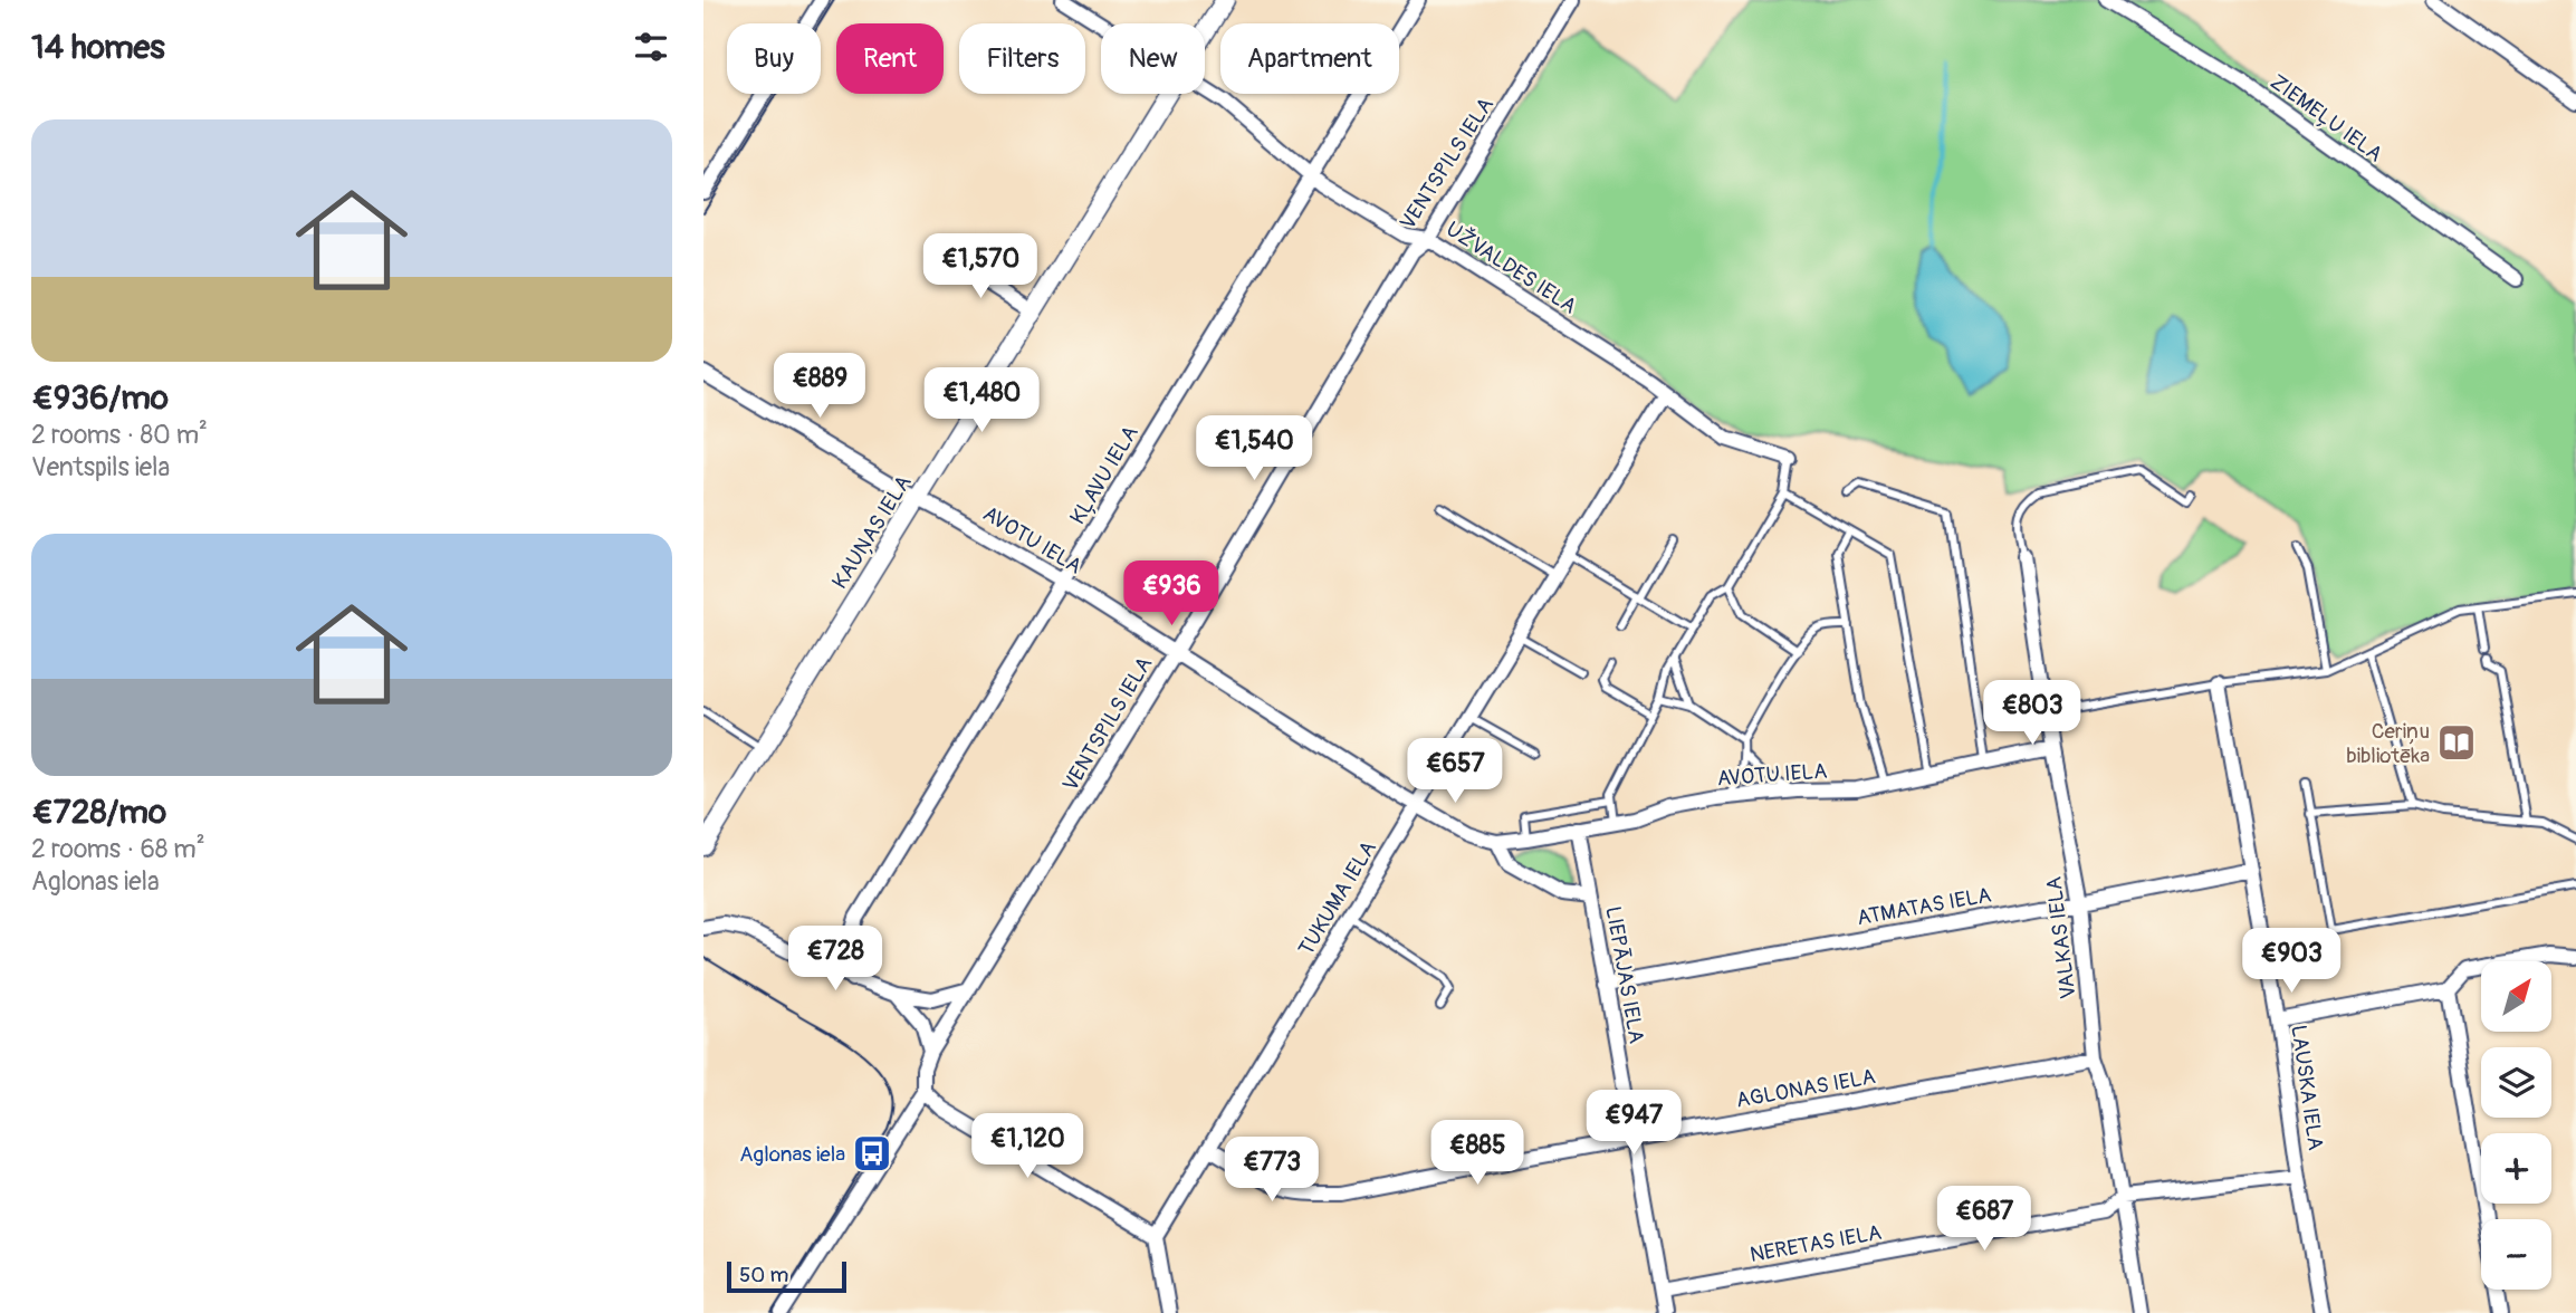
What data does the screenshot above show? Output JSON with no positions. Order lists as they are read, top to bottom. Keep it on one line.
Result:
{"streets":{"street":["ZIEMEĻU IELA","VENTSPILS IELA","UŽVALDES IELA","KĻAVU IELA","KAUŅAS IELA","AVOTU IELA","TUKUMA IELA","ATMATAS IELA","VALKAS IELA","LIEPĀJAS IELA","AGLONAS IELA","LAUSKA IELA","NERETAS IELA"]},"crossings":[["VENTSPILS IELA","UŽVALDES IELA"],["VENTSPILS IELA","AVOTU IELA"],["UŽVALDES IELA","KĻAVU IELA"],["UŽVALDES IELA","TUKUMA IELA"],["KĻAVU IELA","AVOTU IELA"],["KAUŅAS IELA","AVOTU IELA"],["AVOTU IELA","TUKUMA IELA"],["AVOTU IELA","VALKAS IELA"],["AVOTU IELA","LIEPĀJAS IELA"],["TUKUMA IELA","AGLONAS IELA"],["ATMATAS IELA","VALKAS IELA"],["ATMATAS IELA","LIEPĀJAS IELA"],["ATMATAS IELA","LAUSKA IELA"],["VALKAS IELA","AGLONAS IELA"],["VALKAS IELA","NERETAS IELA"],["LIEPĀJAS IELA","AGLONAS IELA"],["LIEPĀJAS IELA","NERETAS IELA"],["LAUSKA IELA","NERETAS IELA"]],"places":{"library":["Ceriņu bibliotēka"],"bus stop":["Aglonas iela"]},"scale_bar":"50 m","north":"top right","page":{"heading":"14 homes","chip":["Buy","Rent","Filters","New","Apartment"],"list":[{"name":"€936/mo","note":"2 rooms · 80 m² · Ventspils iela"},{"name":"€728/mo","note":"2 rooms · 68 m² · Aglonas iela"}],"price":["€1,570","€889","€1,480","€1,540","€936","€803","€657","€728","€903","€947","€1,120","€885","€773","€687"],"map_buttons":["+","−"],"scale":"50 m"}}
